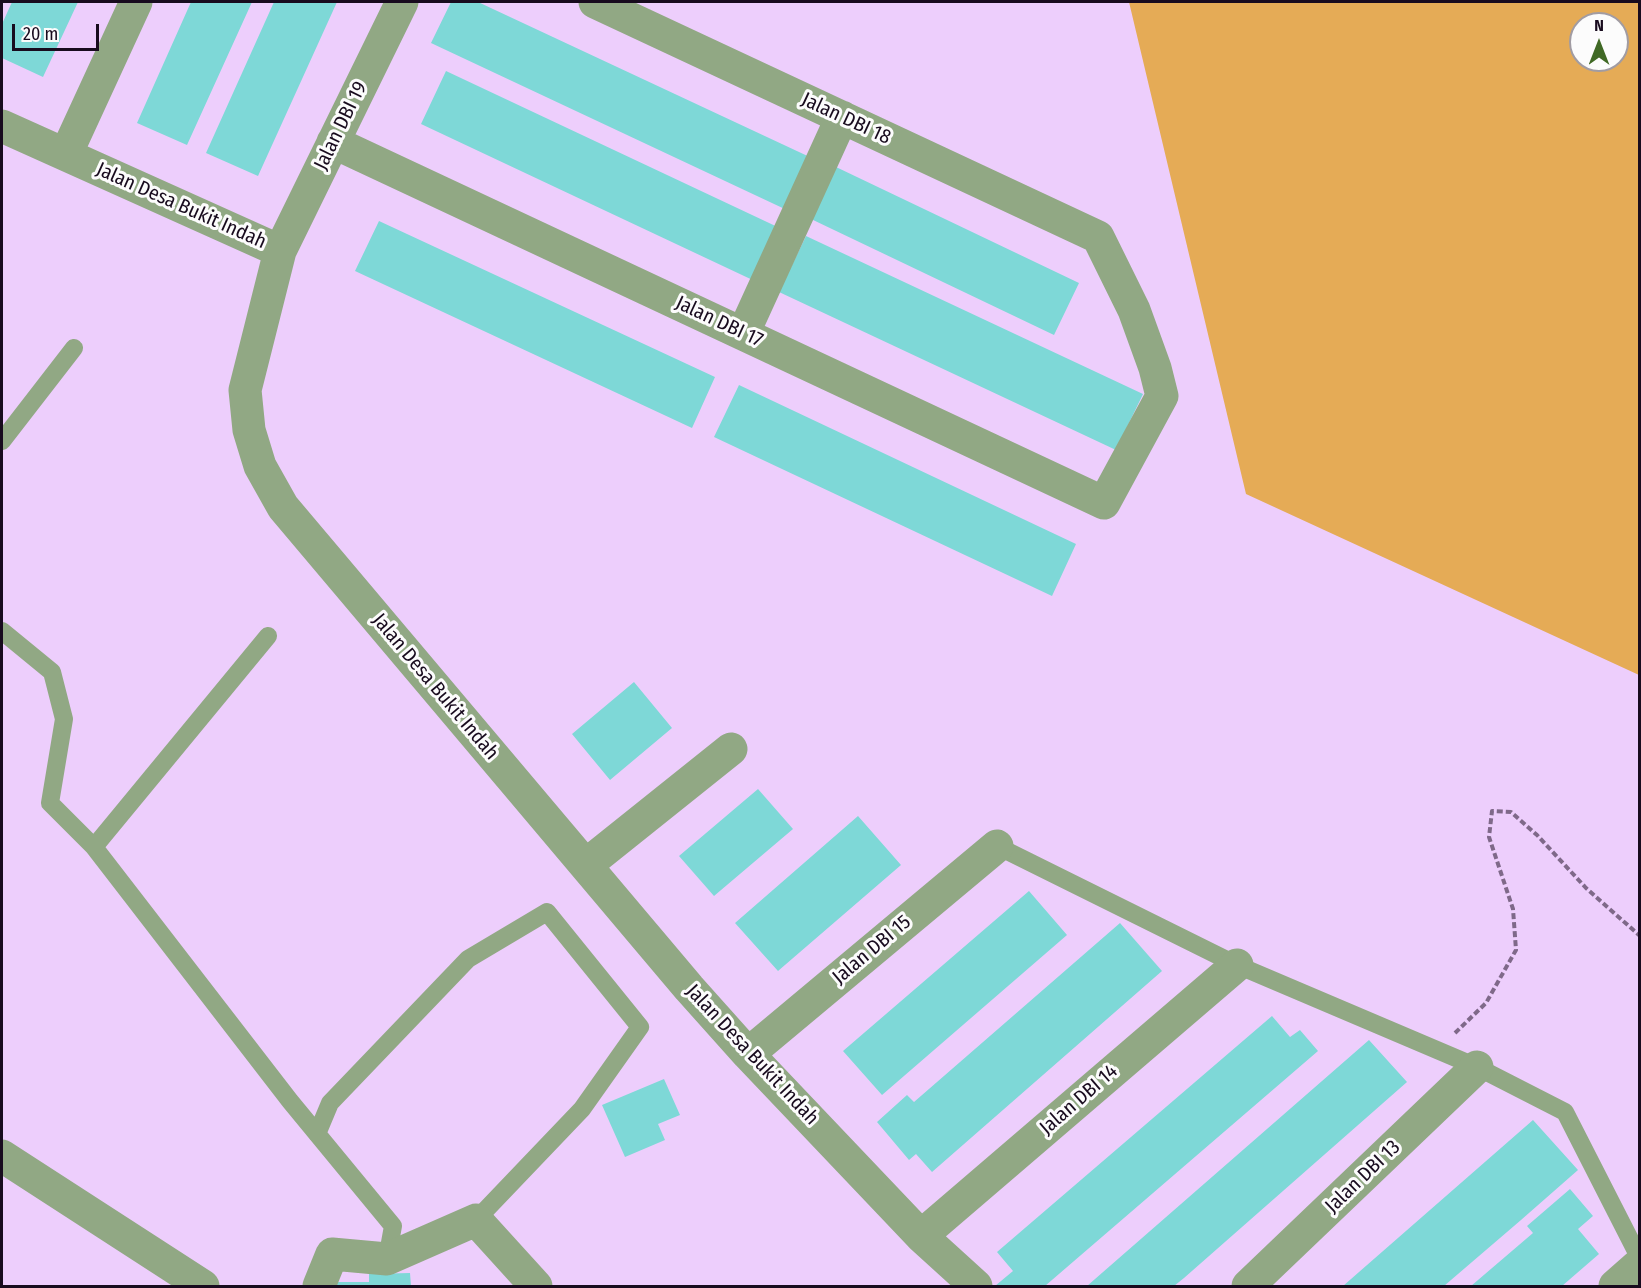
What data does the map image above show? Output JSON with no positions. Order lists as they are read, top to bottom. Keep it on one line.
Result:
{"streets":{"street":["Jalan DBI 18","Jalan DBI 19","Jalan Desa Bukit Indah","Jalan DBI 17","Jalan DBI 15","Jalan DBI 14","Jalan DBI 13"]},"crossings":[["Jalan DBI 18","Jalan DBI 17"],["Jalan DBI 19","Jalan Desa Bukit Indah"],["Jalan DBI 19","Jalan DBI 17"],["Jalan Desa Bukit Indah","Jalan DBI 15"],["Jalan Desa Bukit Indah","Jalan DBI 14"]],"scale_bar":"20 m","north":"top"}
